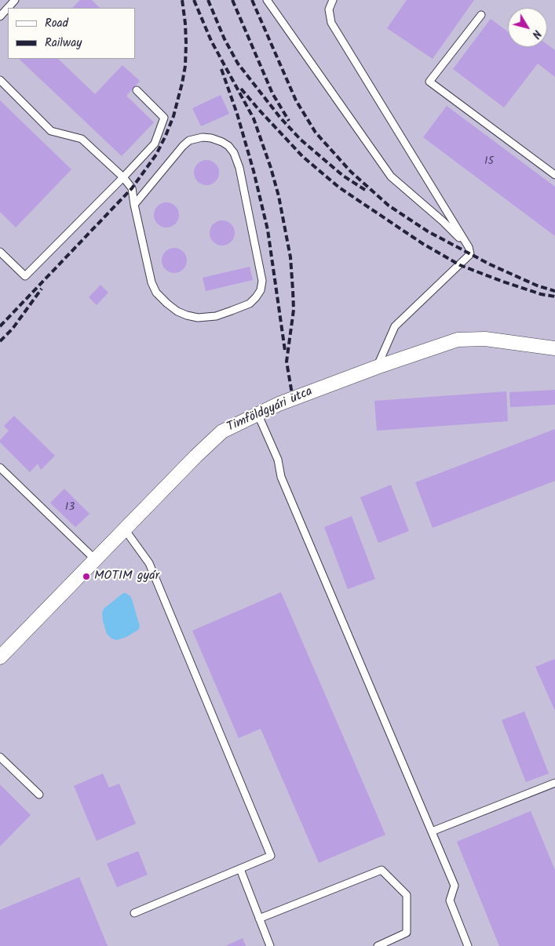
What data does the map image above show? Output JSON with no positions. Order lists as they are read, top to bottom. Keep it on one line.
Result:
{"streets":{"street":["Timföldgyári utca"]},"places":["MOTIM gyár"],"house_numbers":["15","13"],"legend":["Road","Railway"],"north":"bottom right"}
